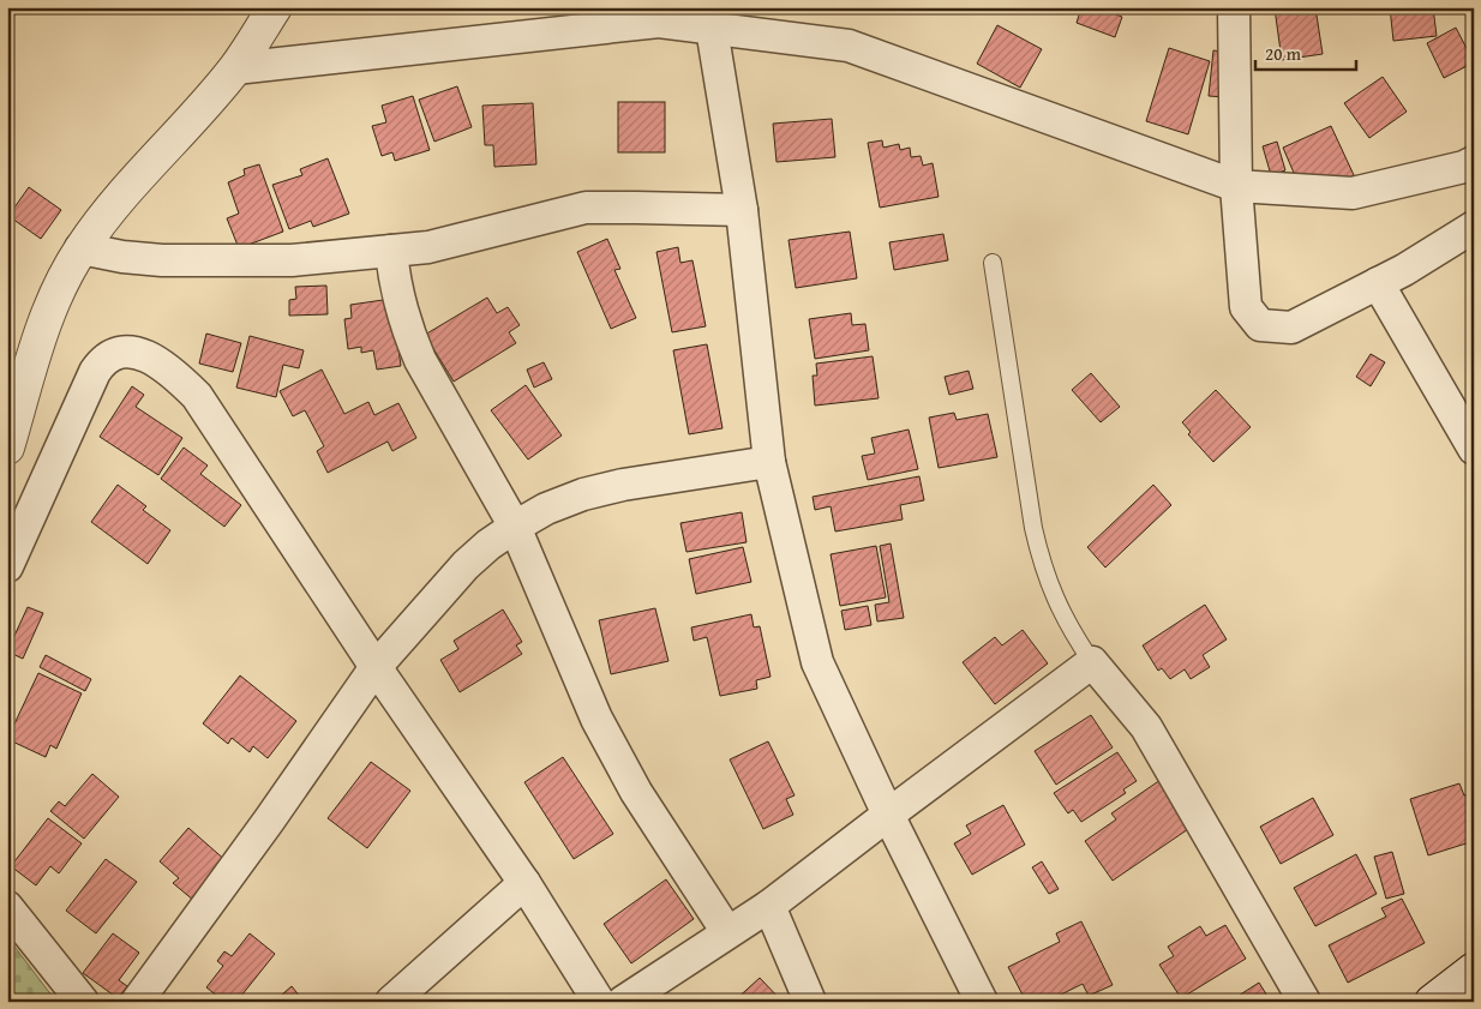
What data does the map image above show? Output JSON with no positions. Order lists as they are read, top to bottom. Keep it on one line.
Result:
{"scale_bar":"20 m"}
